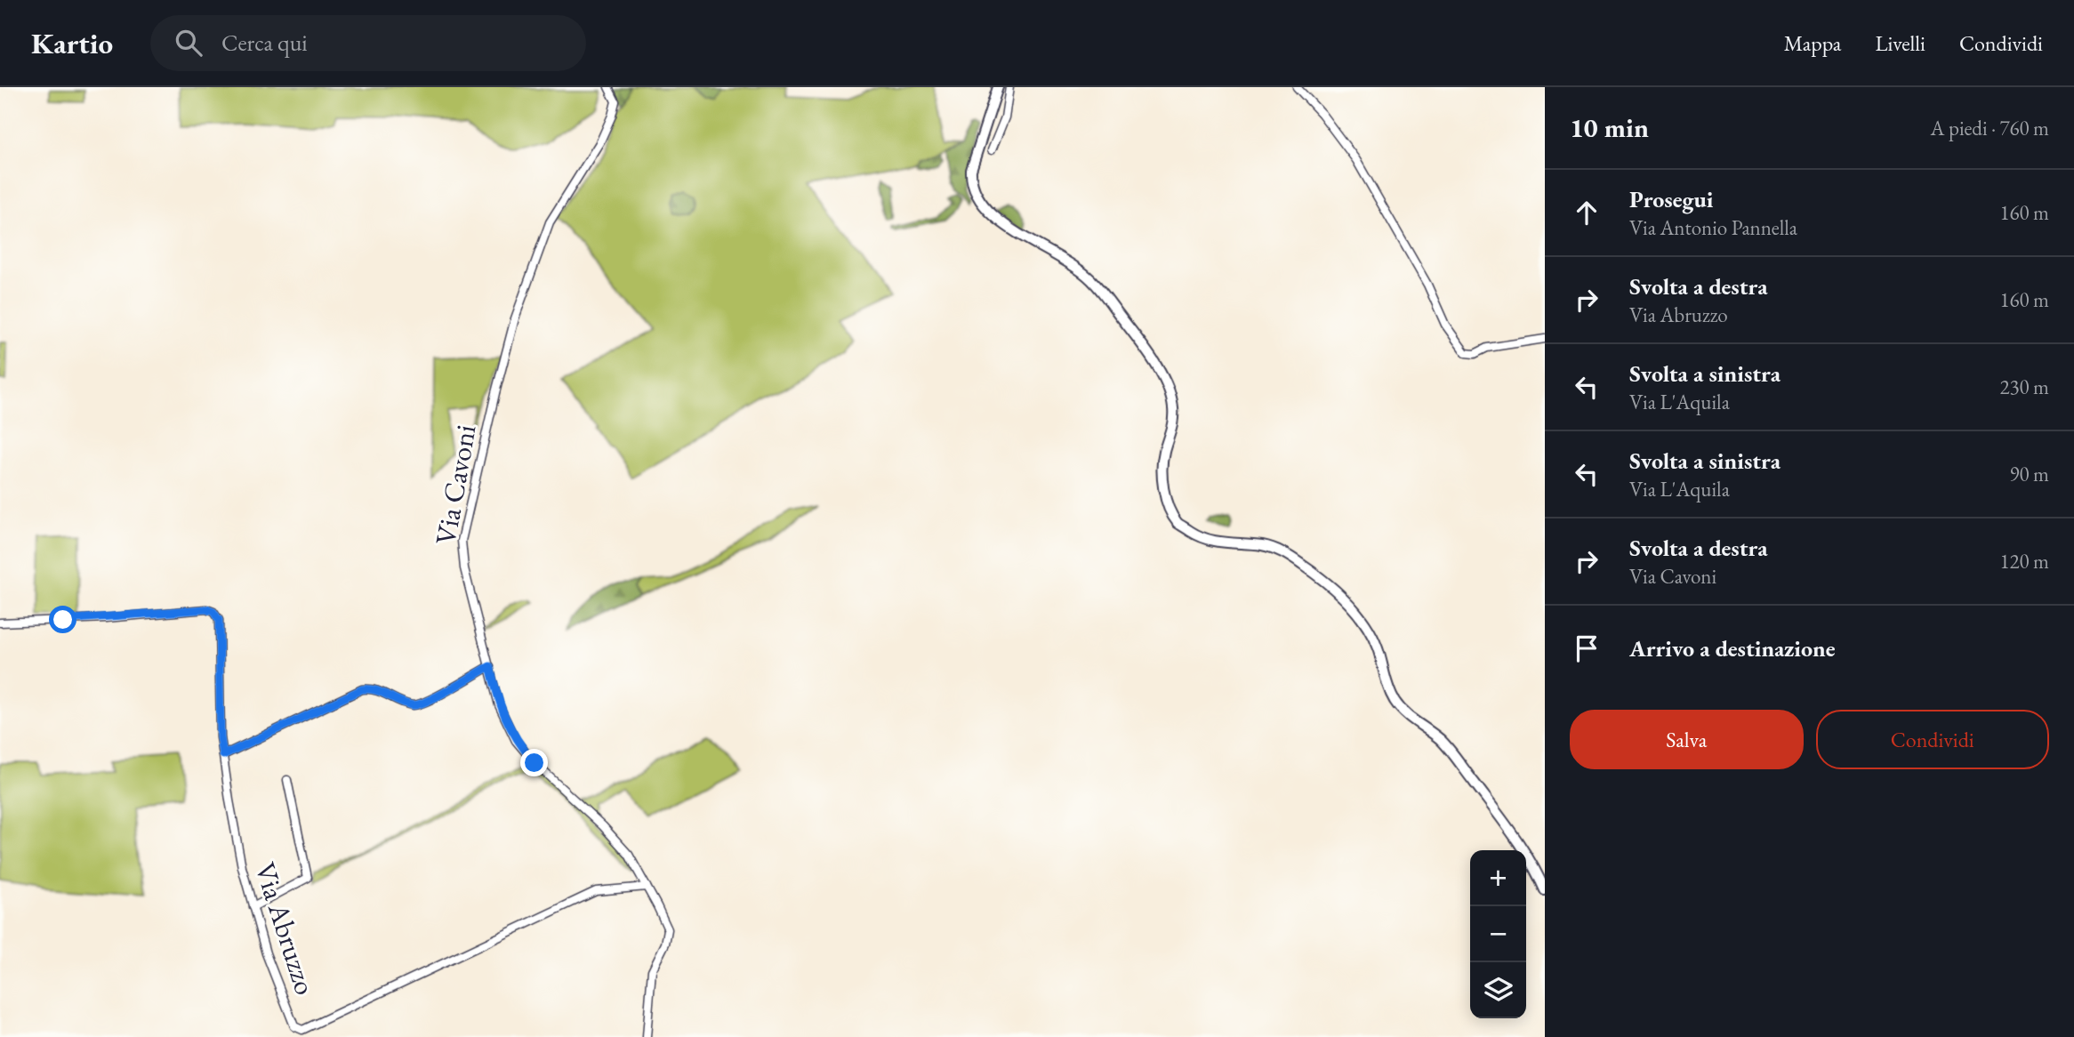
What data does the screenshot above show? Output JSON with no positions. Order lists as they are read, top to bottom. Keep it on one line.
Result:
{"streets":{"street":["Via Cavoni","Via Abruzzo"]},"crossings":[["Via Cavoni","Via Abruzzo"]],"page":{"header":"Kartio","search":"Cerca qui","nav":["Mappa","Livelli","Condividi"],"heading":["10 min","A piedi · 760 m"],"list":[["Prosegui","Via Antonio Pannella","160 m"],["Svolta a destra","Via Abruzzo","160 m"],["Svolta a sinistra","Via L'Aquila","230 m"],["Svolta a sinistra","Via L'Aquila","90 m"],["Svolta a destra","Via Cavoni","120 m"],"Arrivo a destinazione"],"buttons":["Salva","Condividi"],"map_buttons":["+","−"]}}
